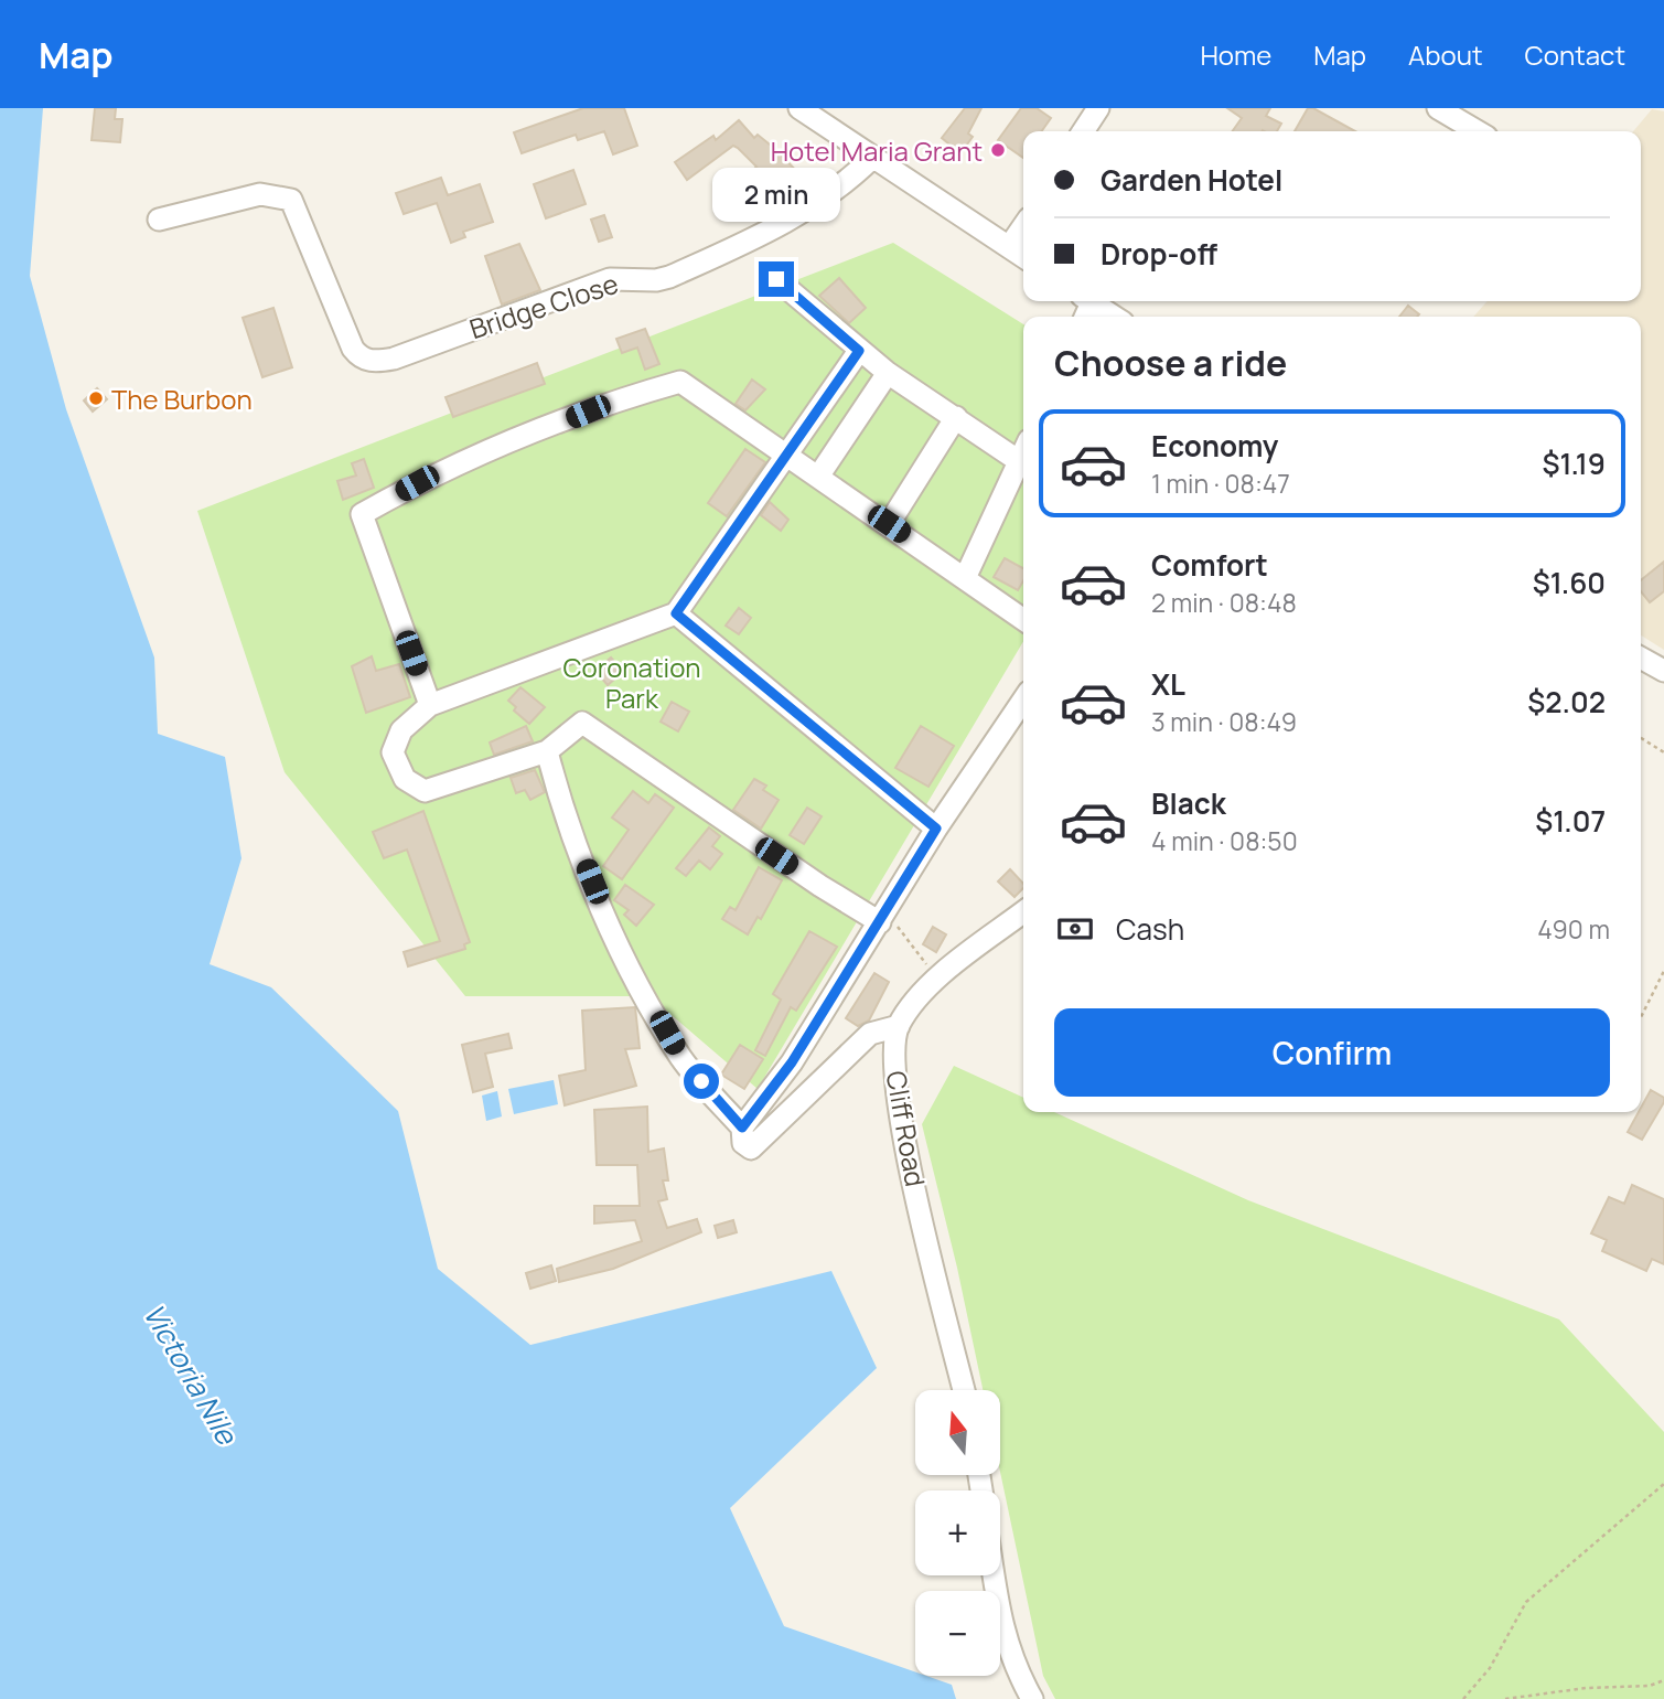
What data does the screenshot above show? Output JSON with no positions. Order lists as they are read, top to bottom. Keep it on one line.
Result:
{"streets":{"street":["Bridge Close","Cliff Road"]},"water":["Victoria Nile"],"parks":["Coronation Park"],"places":["Hotel Maria Grant","The Burbon"],"north":"top","page":{"header":"Map","nav":["Home","Map","About","Contact"],"banner":["Garden Hotel","Drop-off"],"bubble":"2 min","heading":"Choose a ride","list":[{"name":"Economy","note":"1 min · 08:47","value":"$1.19"},{"name":"Comfort","note":"2 min · 08:48","value":"$1.60"},{"name":"XL","note":"3 min · 08:49","value":"$2.02"},{"name":"Black","note":"4 min · 08:50","value":"$1.07"}],"pay":["Cash","490 m"],"buttons":"Confirm","map_buttons":["+","−"]}}
